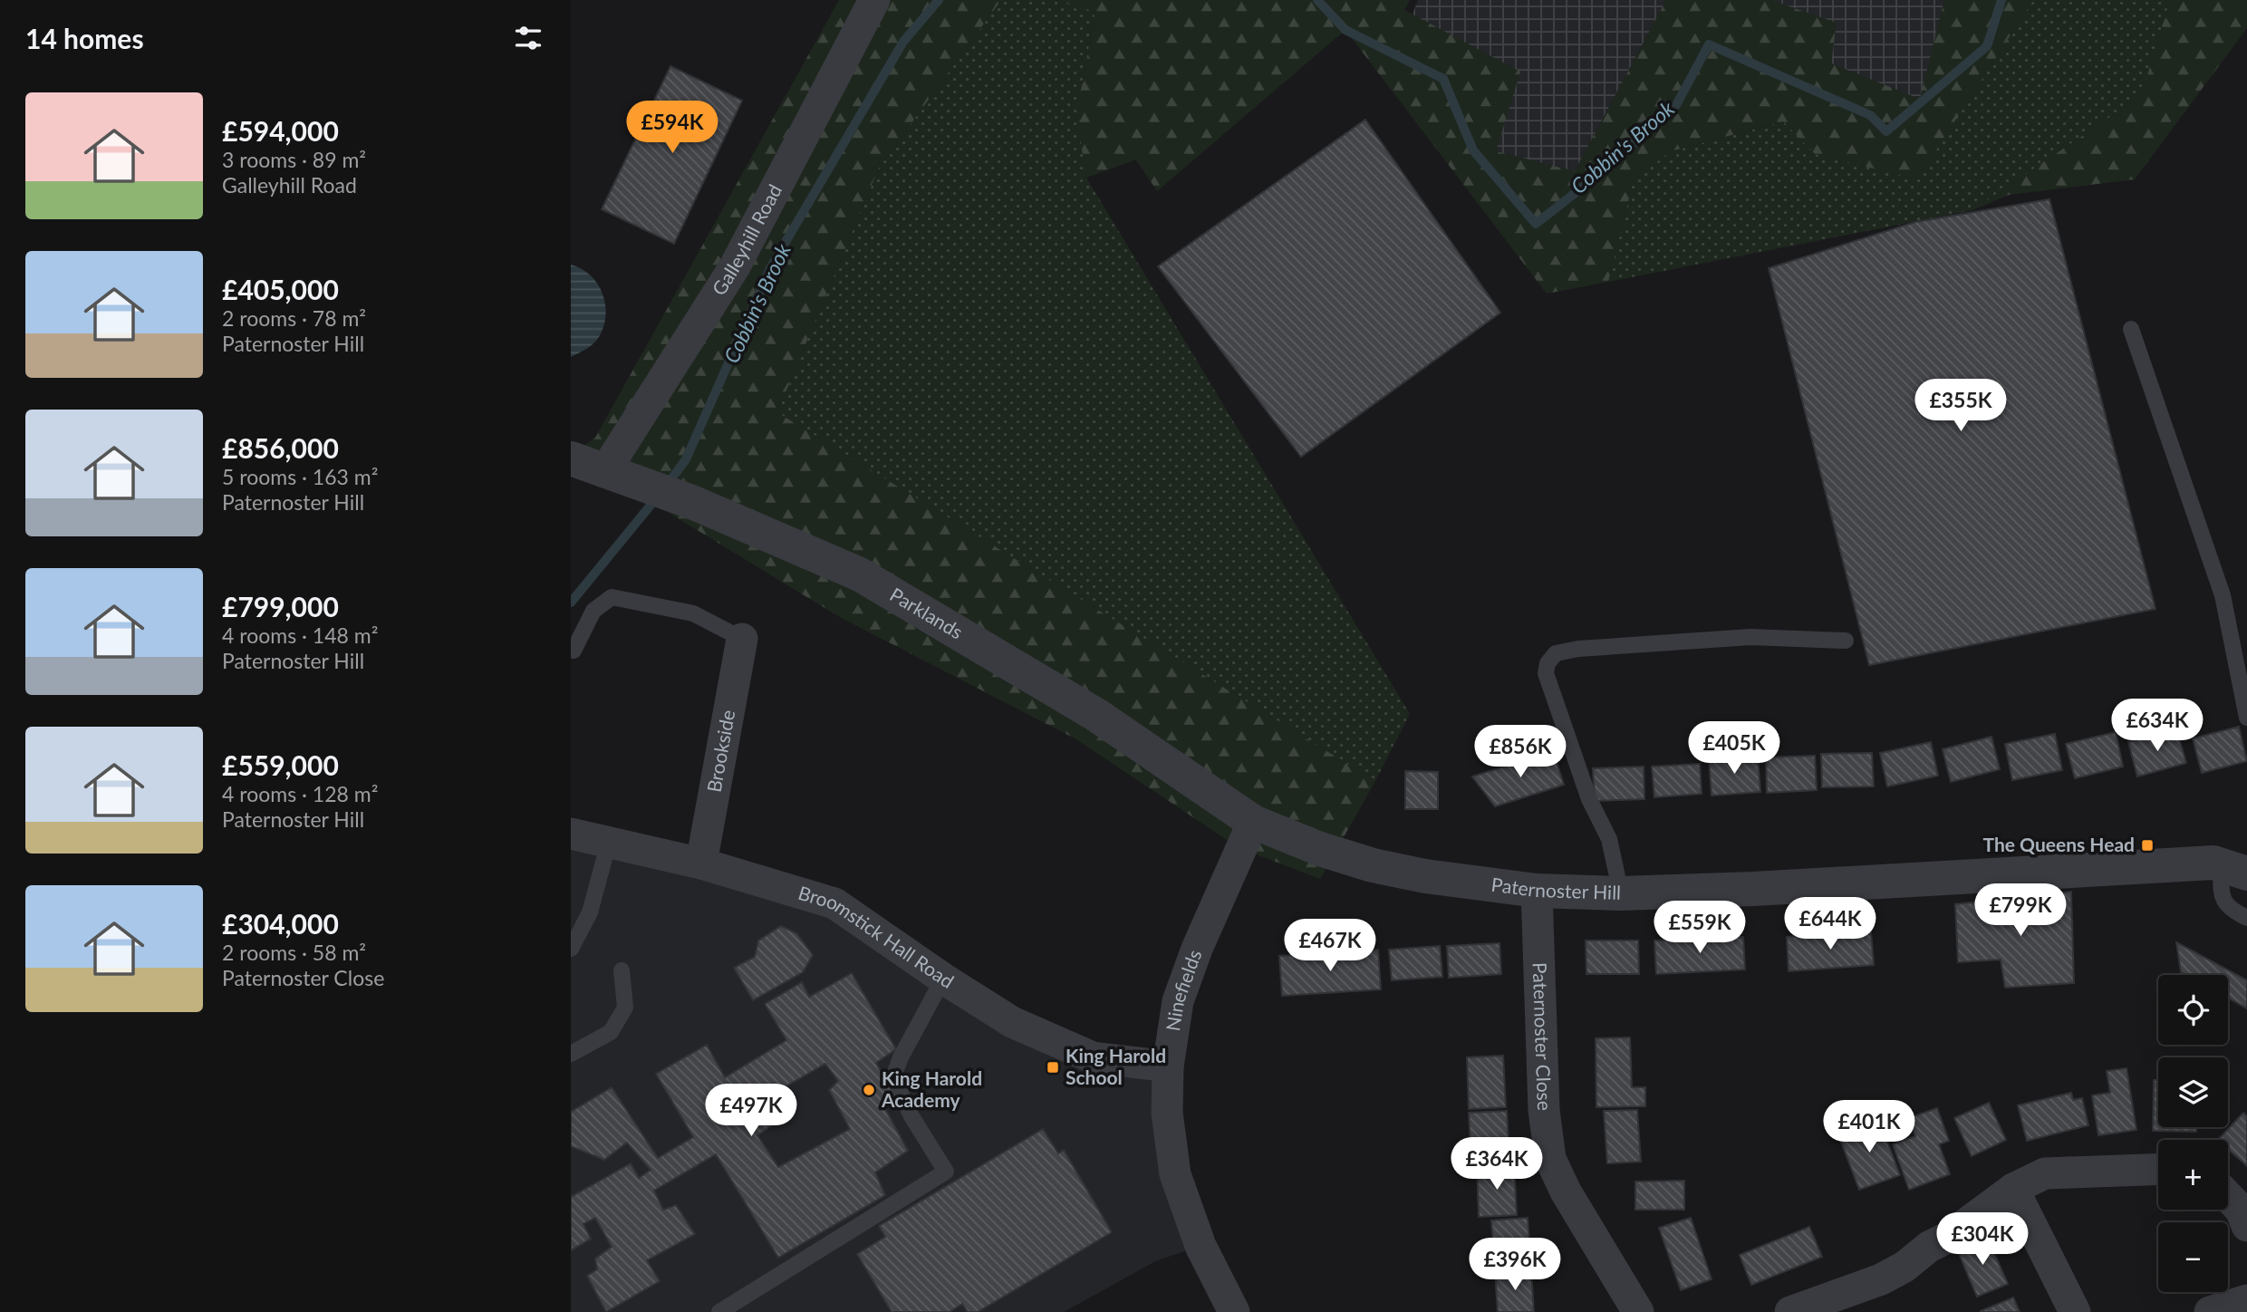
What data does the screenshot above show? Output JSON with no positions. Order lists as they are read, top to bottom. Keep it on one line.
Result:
{"streets":{"street":["Galleyhill Road","Parklands","Brookside","Paternoster Hill","Broomstick Hall Road","Ninefields","Paternoster Close"]},"crossings":[["Galleyhill Road","Parklands"],["Parklands","Paternoster Hill"],["Parklands","Ninefields"],["Brookside","Broomstick Hall Road"],["Paternoster Hill","Ninefields"],["Paternoster Hill","Paternoster Close"],["Broomstick Hall Road","Ninefields"]],"water":["Cobbin's Brook"],"places":{"transit":["The Queens Head","King Harold School"],"other":["King Harold Academy"]},"page":{"heading":"14 homes","list":[{"name":"£594,000","note":"3 rooms · 89 m² · Galleyhill Road"},{"name":"£405,000","note":"2 rooms · 78 m² · Paternoster Hill"},{"name":"£856,000","note":"5 rooms · 163 m² · Paternoster Hill"},{"name":"£799,000","note":"4 rooms · 148 m² · Paternoster Hill"},{"name":"£559,000","note":"4 rooms · 128 m² · Paternoster Hill"},{"name":"£304,000","note":"2 rooms · 58 m² · Paternoster Close"}],"price":["£594K","£355K","£634K","£405K","£856K","£799K","£644K","£559K","£467K","£497K","£401K","£364K","£304K","£396K"],"map_buttons":["+","−"]}}
